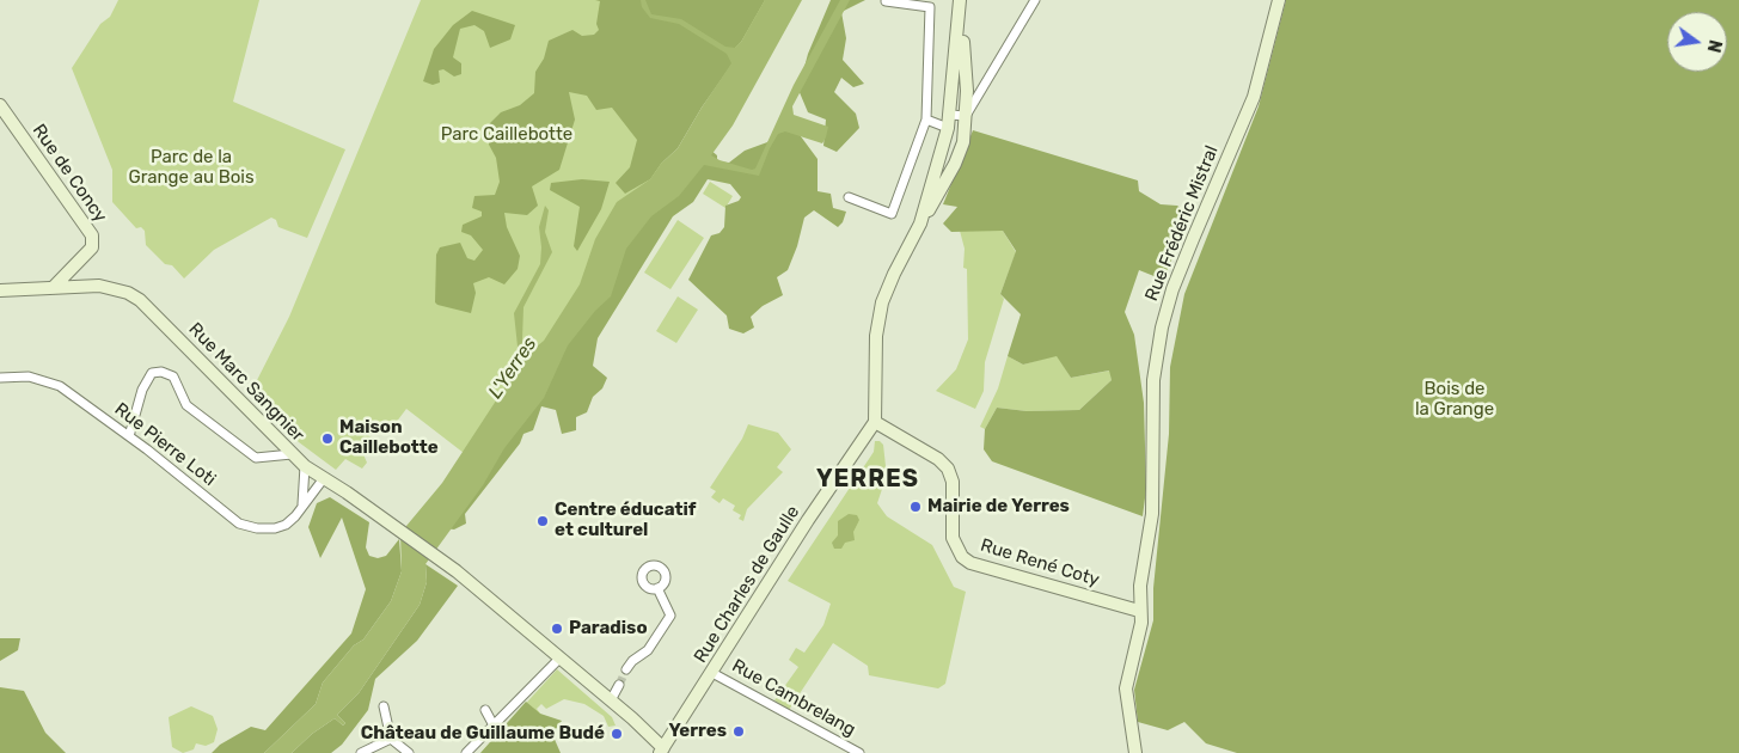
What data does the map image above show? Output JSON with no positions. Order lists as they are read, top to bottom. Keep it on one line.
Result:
{"streets":{"street":["Rue de Concy","Rue Frédéric Mistral","Rue Marc Sangnier","Rue Pierre Loti","Rue René Coty","Rue Charles de Gaulle","Rue Cambrelang"]},"crossings":[["Rue de Concy","Rue Marc Sangnier"],["Rue Frédéric Mistral","Rue René Coty"],["Rue Marc Sangnier","Rue Pierre Loti"],["Rue René Coty","Rue Charles de Gaulle"],["Rue Charles de Gaulle","Rue Cambrelang"]],"districts":["YERRES"],"water":["L'Yerres"],"parks":["Parc Caillebotte","Parc de la Grange au Bois","Bois de la Grange"],"places":["Maison Caillebotte","Mairie de Yerres","Centre éducatif et culturel","Paradiso","Yerres","Château de Guillaume Budé"],"north":"right"}
